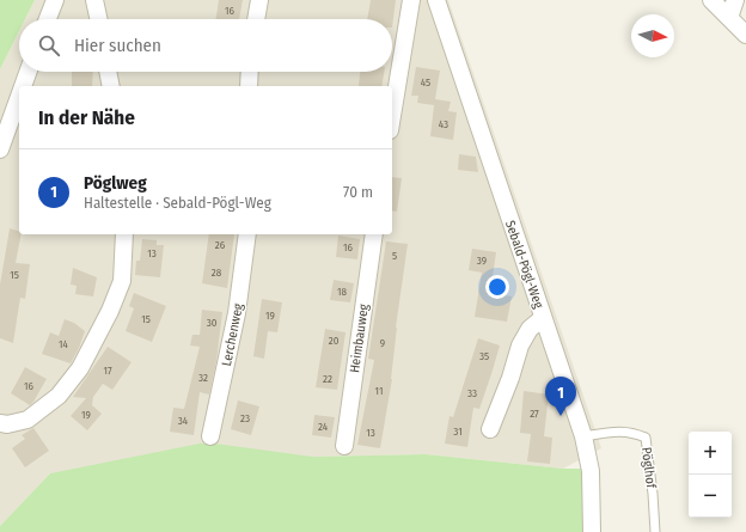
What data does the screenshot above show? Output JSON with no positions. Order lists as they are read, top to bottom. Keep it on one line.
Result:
{"streets":{"street":["Sebald-Pögl-Weg","Lerchenweg","Heimbauweg"],"lane":["Pöglhof"]},"crossings":[["Sebald-Pögl-Weg","Pöglhof"]],"house_numbers":["16","45","43","26","16","13","5","39","28","15","18","19","15","30","20","9","14","35","17","32","22","16","11","33","27","19","23","34","24","31","13"],"north":"right","page":{"search":"Hier suchen","heading":"In der Nähe","list":[{"mark":"1","name":"Pöglweg","note":"Haltestelle · Sebald-Pögl-Weg","value":"70 m"}],"pins":"1","map_buttons":["+","−"]}}
